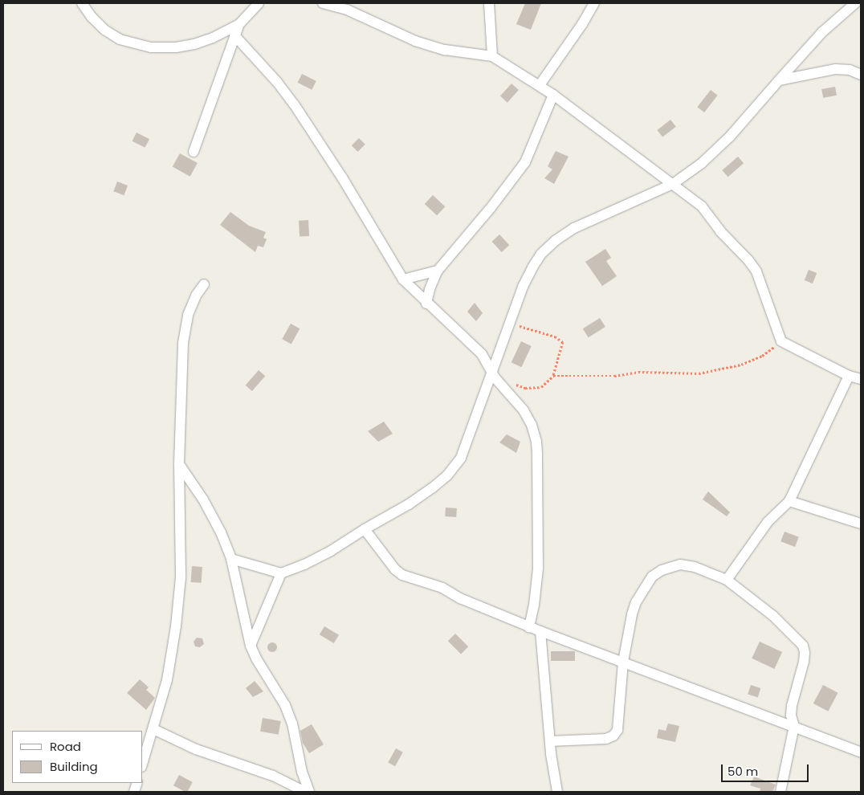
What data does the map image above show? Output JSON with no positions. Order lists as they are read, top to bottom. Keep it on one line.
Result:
{"legend":["Road","Building"],"scale_bar":"50 m"}
